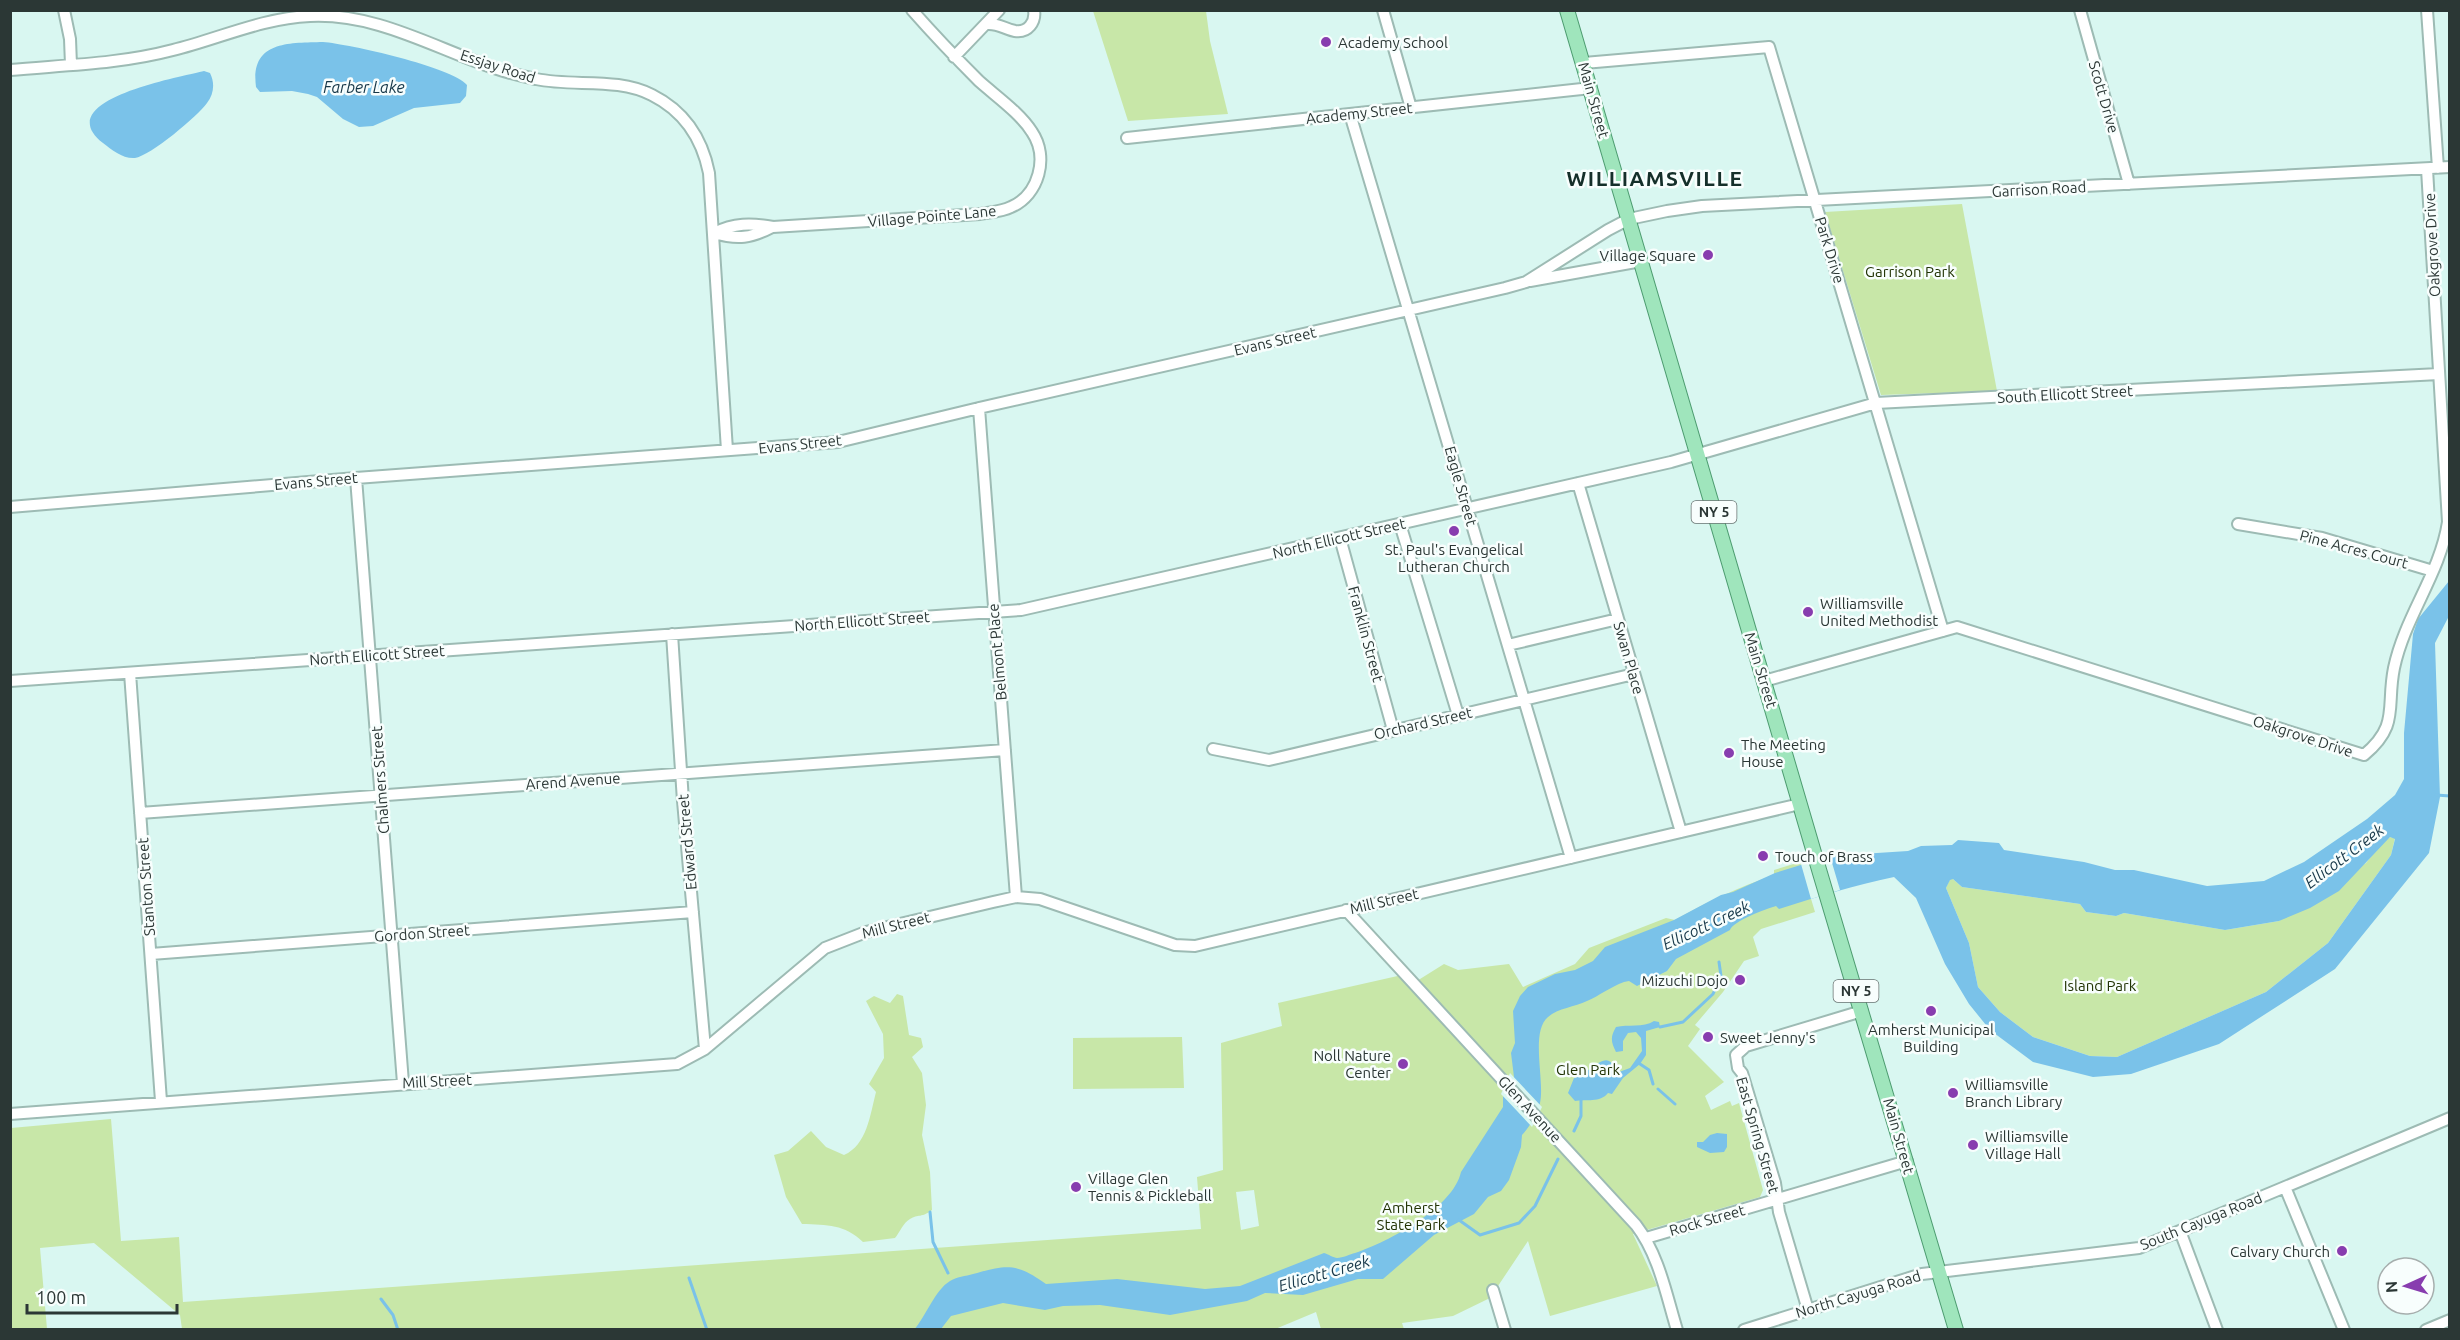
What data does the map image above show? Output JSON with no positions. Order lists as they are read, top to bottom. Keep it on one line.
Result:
{"streets":{"main road":["Main Street","NY 5"],"street":["Essjay Road","Scott Drive","Academy Street","Garrison Road","Village Pointe Lane","Oakgrove Drive","Park Drive","Evans Street","South Ellicott Street","Eagle Street","North Ellicott Street","Pine Acres Court","Franklin Street","Belmont Place","Swan Place","Orchard Street","Chalmers Street","Arend Avenue","Edward Street","Stanton Street","Mill Street","Gordon Street","Glen Avenue","East Spring Street","Rock Street","South Cayuga Road","North Cayuga Road"]},"crossings":[["Essjay Road","Village Pointe Lane"],["Essjay Road","Evans Street"],["Scott Drive","Garrison Road"],["Main Street","Academy Street"],["Main Street","Garrison Road"],["Main Street","Oakgrove Drive"],["Main Street","Park Drive"],["Main Street","Evans Street"],["Main Street","South Ellicott Street"],["Main Street","North Ellicott Street"],["Main Street","Mill Street"],["Main Street","East Spring Street"],["Main Street","Rock Street"],["Main Street","South Cayuga Road"],["Main Street","North Cayuga Road"],["Academy Street","Eagle Street"],["Garrison Road","Oakgrove Drive"],["Garrison Road","Park Drive"],["Garrison Road","Evans Street"],["Oakgrove Drive","Park Drive"],["Oakgrove Drive","South Ellicott Street"],["Oakgrove Drive","Pine Acres Court"],["Park Drive","South Ellicott Street"],["Evans Street","Eagle Street"],["Evans Street","Belmont Place"],["Evans Street","Chalmers Street"],["South Ellicott Street","North Ellicott Street"],["Eagle Street","North Ellicott Street"],["Eagle Street","Orchard Street"],["Eagle Street","Mill Street"],["North Ellicott Street","Franklin Street"],["North Ellicott Street","Belmont Place"],["North Ellicott Street","Swan Place"],["North Ellicott Street","Chalmers Street"],["North Ellicott Street","Edward Street"],["North Ellicott Street","Stanton Street"],["Franklin Street","Orchard Street"],["Belmont Place","Arend Avenue"],["Belmont Place","Mill Street"],["Swan Place","Orchard Street"],["Swan Place","Mill Street"],["Chalmers Street","Arend Avenue"],["Chalmers Street","Mill Street"],["Chalmers Street","Gordon Street"],["Arend Avenue","Edward Street"],["Arend Avenue","Stanton Street"],["Edward Street","Mill Street"],["Edward Street","Gordon Street"],["Stanton Street","Mill Street"],["Stanton Street","Gordon Street"],["Mill Street","Glen Avenue"],["Glen Avenue","Rock Street"],["East Spring Street","Rock Street"],["East Spring Street","North Cayuga Road"],["South Cayuga Road","North Cayuga Road"]],"districts":["WILLIAMSVILLE"],"water":["Farber Lake","Ellicott Creek"],"parks":["Garrison Park","Island Park","Glen Park","Amherst State Park"],"places":["Academy School","Village Square","St. Paul's Evangelical Lutheran Church","Williamsville United Methodist","The Meeting House","Touch of Brass","Mizuchi Dojo","Amherst Municipal Building","Sweet Jenny's","Noll Nature Center","Williamsville Branch Library","Williamsville Village Hall","Village Glen Tennis & Pickleball","Calvary Church"],"scale_bar":"100 m","north":"left"}
